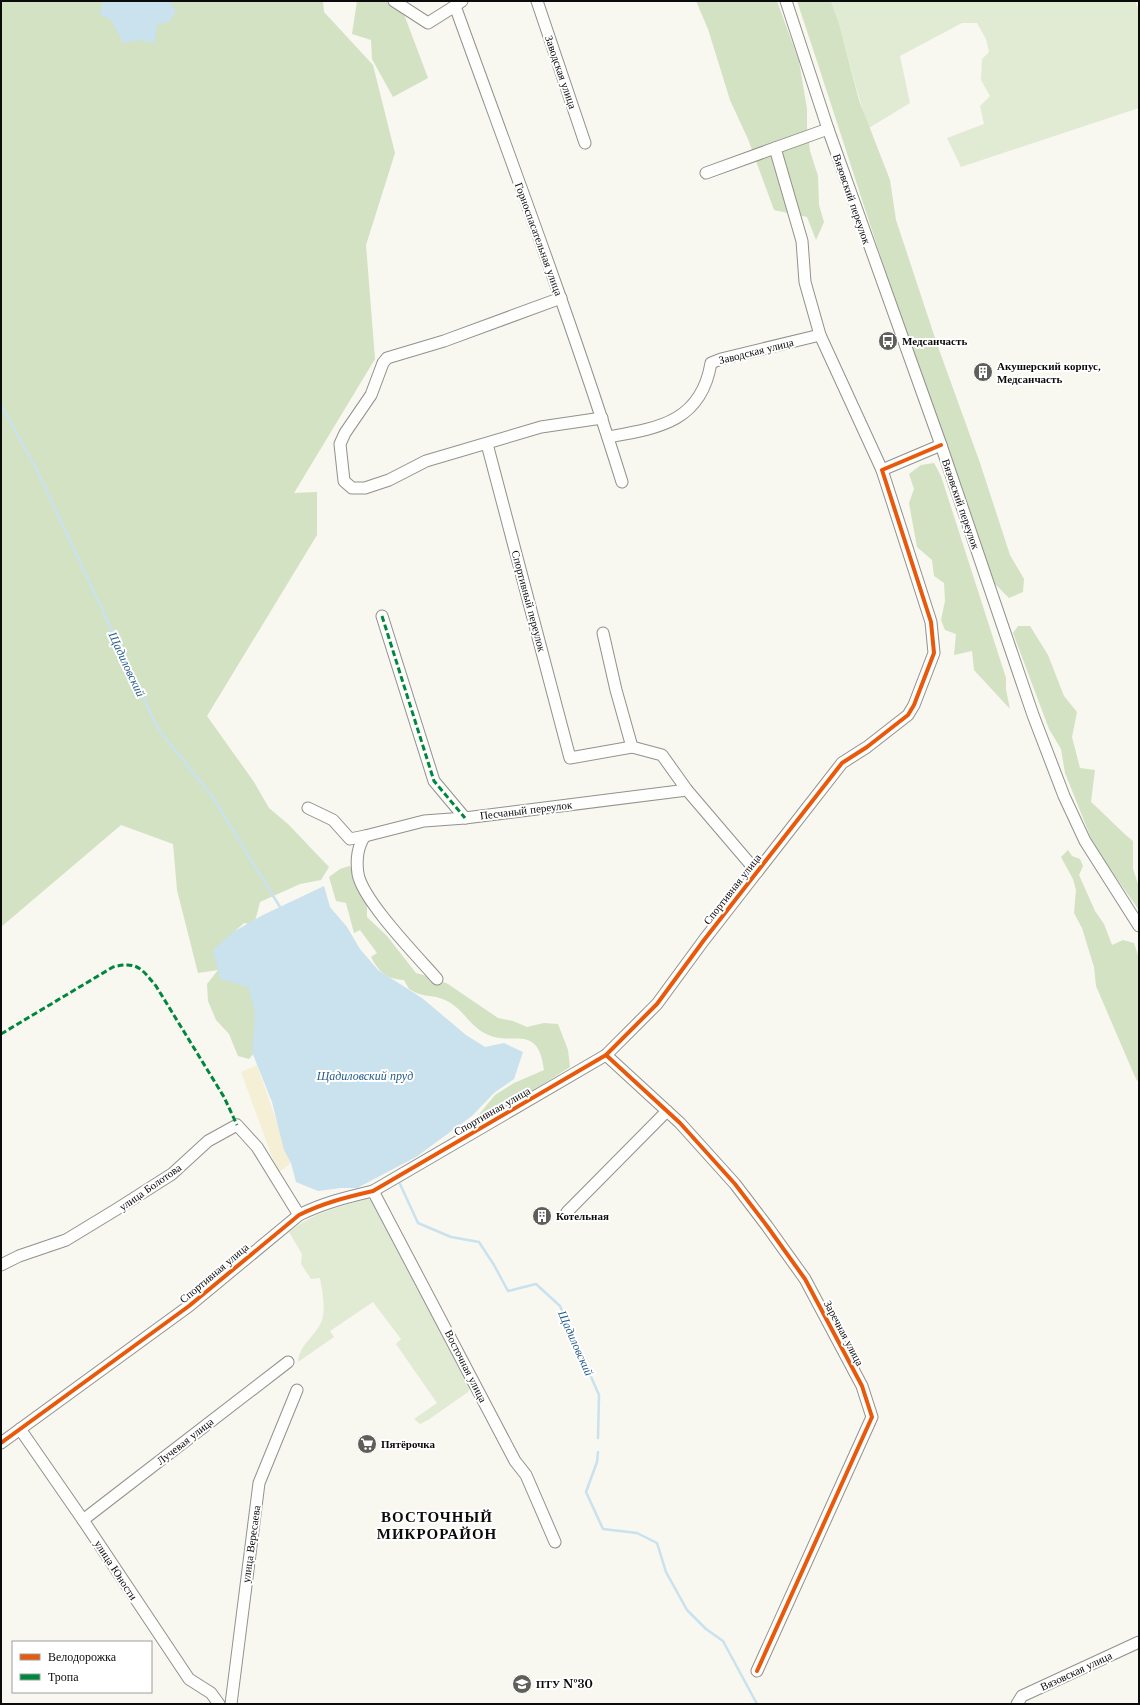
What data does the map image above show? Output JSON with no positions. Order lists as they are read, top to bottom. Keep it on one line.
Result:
{"streets":{"street":["Заводская улица","Вязовский переулок","Горноспасательная улица","Спортивный переулок","Песчаный переулок","Спортивная улица","улица Болотова","Заречная улица","Восточная улица","Лучевая улица","улица Вересаева","улица Юности","Вязовская улица"]},"crossings":[["Заводская улица","Горноспасательная улица"],["Спортивная улица","улица Болотова"],["Спортивная улица","Заречная улица"],["Спортивная улица","Восточная улица"],["Спортивная улица","улица Юности"],["Лучевая улица","улица Юности"]],"districts":["ВОСТОЧНЫЙ МИКРОРАЙОН"],"water":["Щадиловский","Щадиловский пруд"],"places":{"bus stop":["Медсанчасть"],"building":["Акушерский корпус, Медсанчасть","Котельная"],"supermarket":["Пятёрочка"],"school or university":["ПТУ №30"]},"legend":["Велодорожка","Тропа"]}
